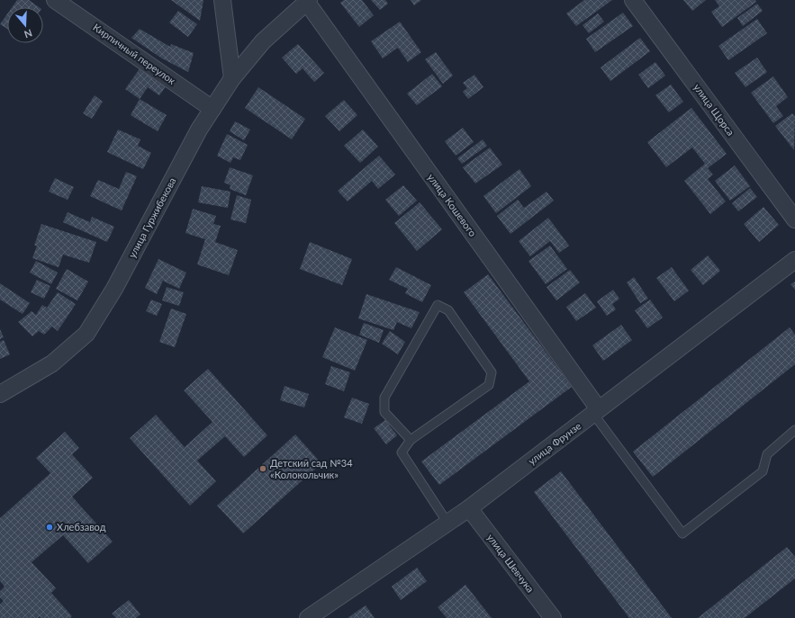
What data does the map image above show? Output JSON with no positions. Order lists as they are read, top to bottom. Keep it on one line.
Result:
{"streets":{"street":["Кирпичный переулок","улица Щорса","улица Кошевого","улица Гуржибекова","улица Фрунзе","улица Шевчука"]},"crossings":[["Кирпичный переулок","улица Гуржибекова"],["улица Кошевого","улица Гуржибекова"],["улица Кошевого","улица Фрунзе"],["улица Фрунзе","улица Шевчука"]],"places":["Детский сад №34 «Колокольчик»","Хлебзавод"],"north":"bottom"}
